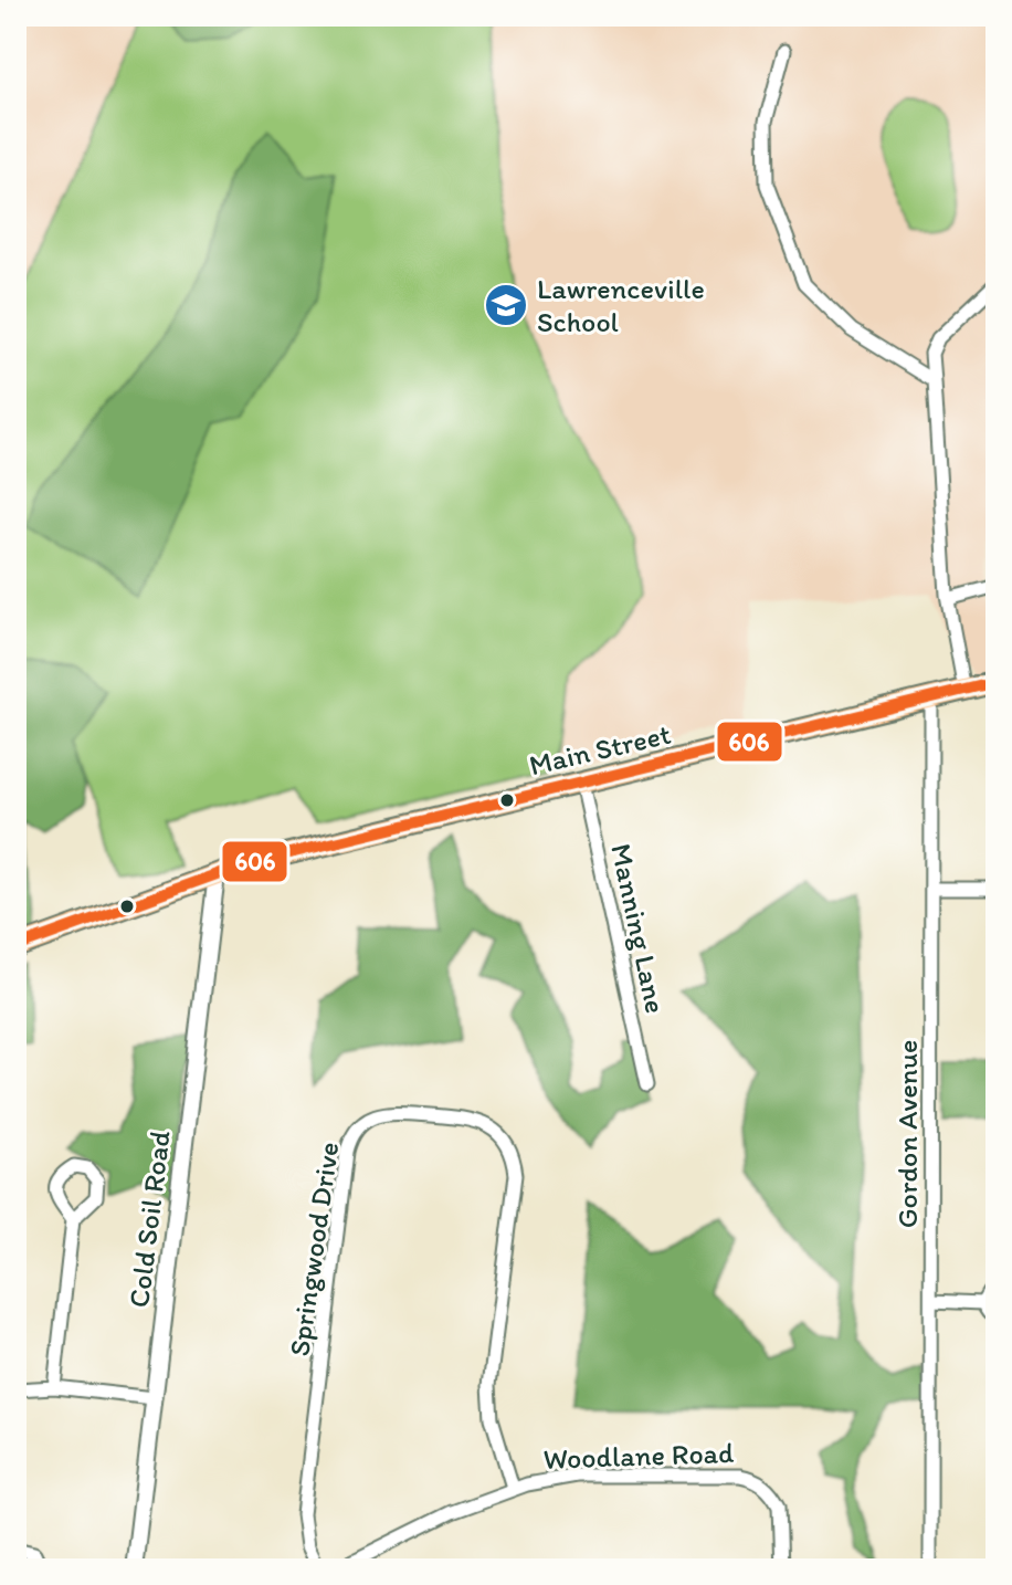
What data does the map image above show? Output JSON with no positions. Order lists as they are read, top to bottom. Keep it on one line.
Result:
{"streets":{"highway":["Main Street"],"street":["Manning Lane","Gordon Avenue","Cold Soil Road","Springwood Drive","Woodlane Road"]},"crossings":[["Main Street","Manning Lane"],["Main Street","Gordon Avenue"],["Main Street","Cold Soil Road"],["Springwood Drive","Woodlane Road"]],"places":{"school or university":["Lawrenceville School"]},"lines":["transit line 606"]}
